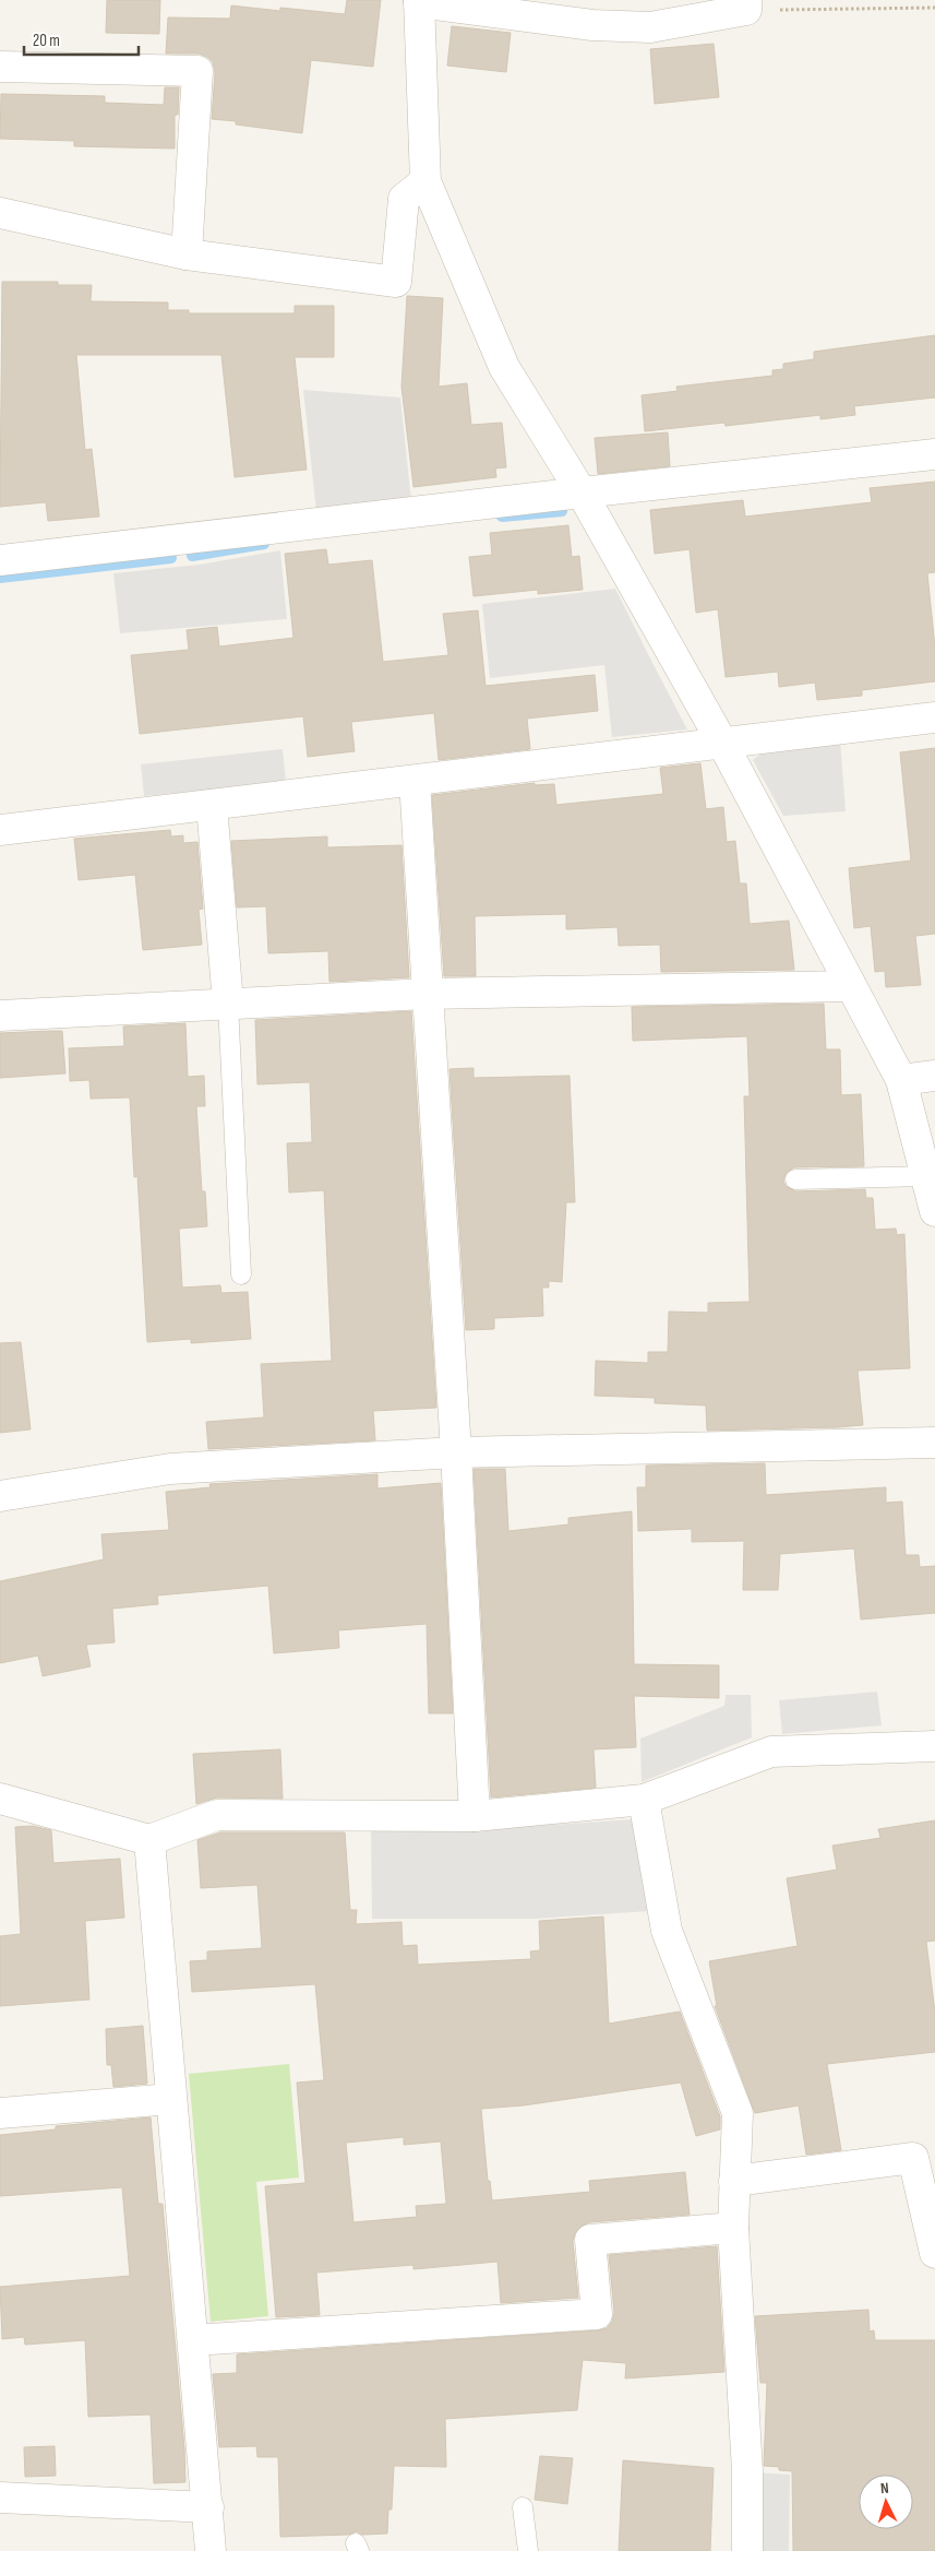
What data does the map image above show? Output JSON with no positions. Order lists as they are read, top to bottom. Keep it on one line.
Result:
{"scale_bar":"20 m","north":"top"}
